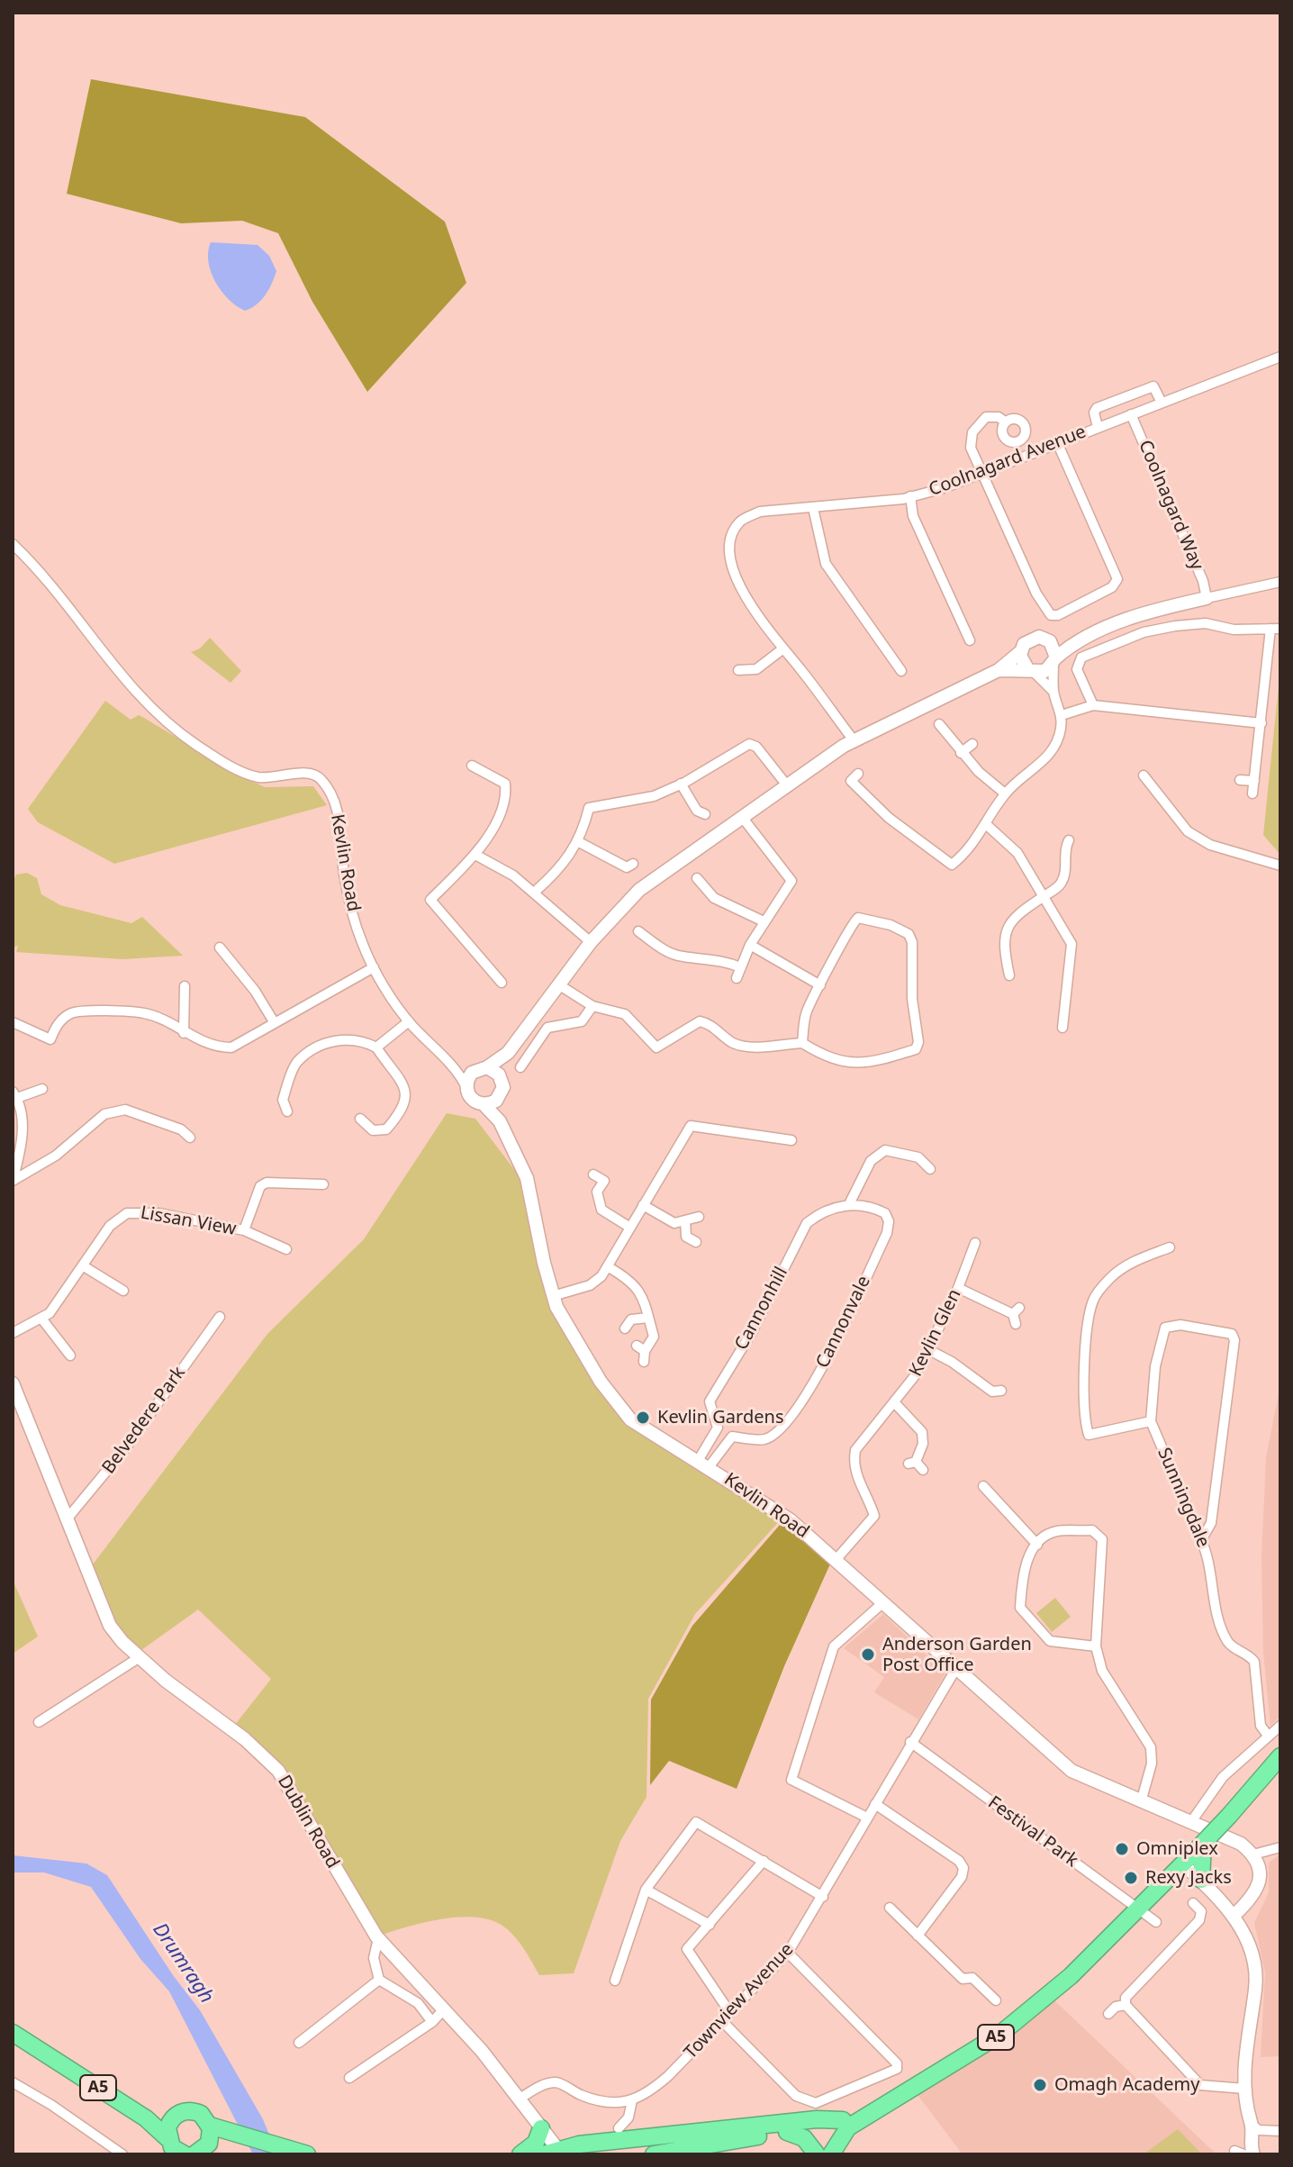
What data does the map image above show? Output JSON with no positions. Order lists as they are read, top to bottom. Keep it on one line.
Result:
{"streets":{"highway":["A5"],"street":["Coolnagard Avenue","Coolnagard Way","Kevlin Road","Lissan View","Cannonhill","Cannonvale","Kevlin Glen","Belvedere Park","Sunningdale","Dublin Road","Festival Park","Townview Avenue"]},"crossings":[["Coolnagard Avenue","Coolnagard Way"],["Kevlin Road","Cannonhill"],["Kevlin Road","Cannonvale"],["Kevlin Road","Kevlin Glen"],["Kevlin Road","Townview Avenue"],["Cannonhill","Cannonvale"],["Belvedere Park","Dublin Road"],["Festival Park","Townview Avenue"]],"water":["Drumragh"],"places":["Kevlin Gardens","Anderson Garden Post Office","Omniplex","Rexy Jacks","Omagh Academy"]}
